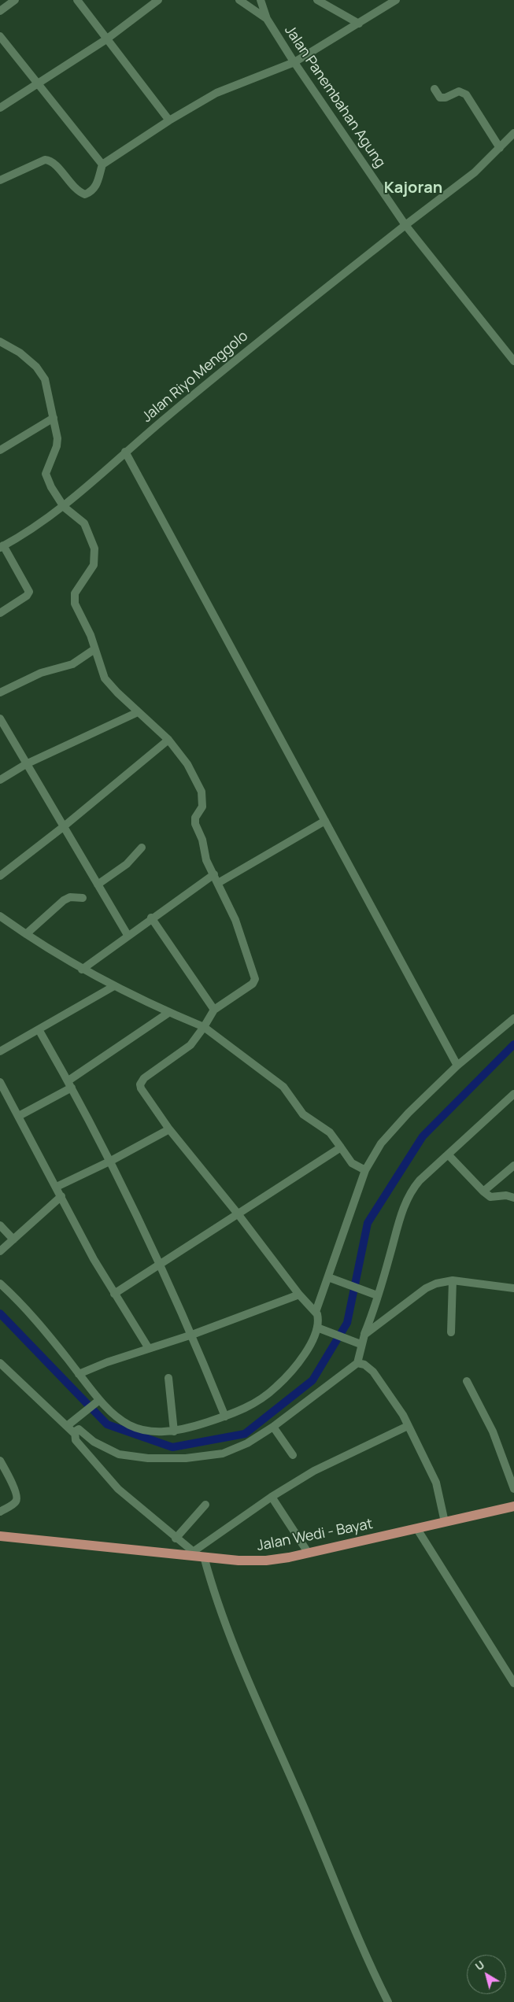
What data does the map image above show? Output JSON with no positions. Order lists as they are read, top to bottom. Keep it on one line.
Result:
{"streets":{"main road":["Jalan Wedi - Bayat"],"street":["Jalan Panembahan Agung","Jalan Riyo Menggolo"]},"crossings":[["Jalan Panembahan Agung","Jalan Riyo Menggolo"]],"districts":["Kajoran"],"north":"top left"}
